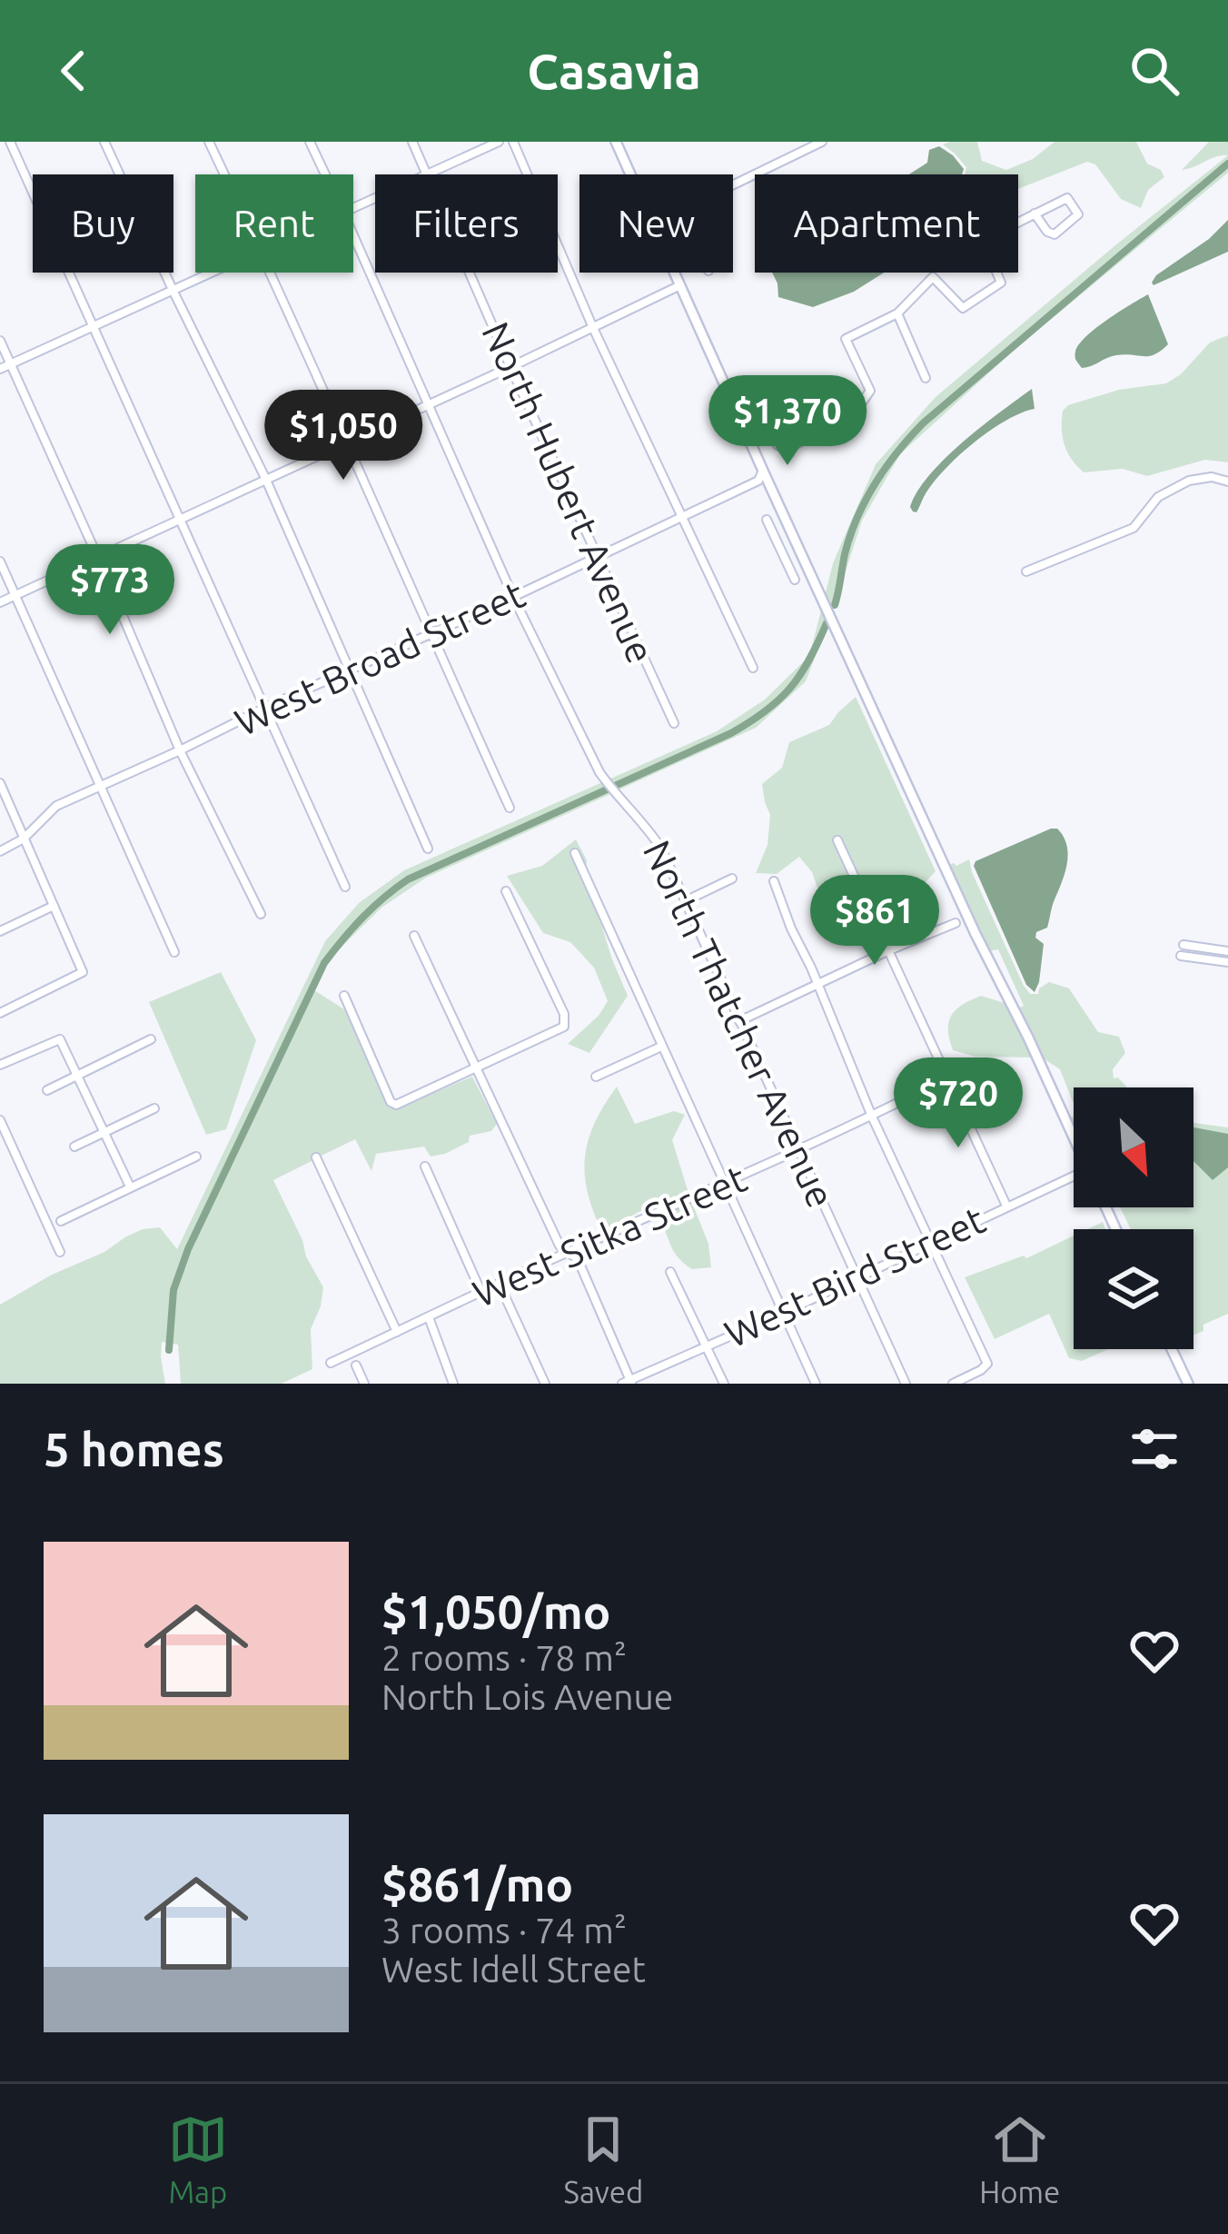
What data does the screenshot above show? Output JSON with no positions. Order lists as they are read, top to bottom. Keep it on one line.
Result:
{"streets":{"street":["North Hubert Avenue","West Broad Street","North Thatcher Avenue","West Sitka Street","West Bird Street"]},"crossings":[["North Hubert Avenue","West Broad Street"],["West Broad Street","North Thatcher Avenue"],["North Thatcher Avenue","West Sitka Street"],["North Thatcher Avenue","West Bird Street"]],"north":"bottom right","page":{"header":"Casavia","chip":["Buy","Rent","Filters","New","Apartment"],"price":["$1,370","$1,050","$773","$861","$720"],"heading":"5 homes","list":[{"name":"$1,050/mo","note":"2 rooms · 78 m² · North Lois Avenue"},{"name":"$861/mo","note":"3 rooms · 74 m² · West Idell Street"}],"tabs":["Map","Saved","Home"]}}
